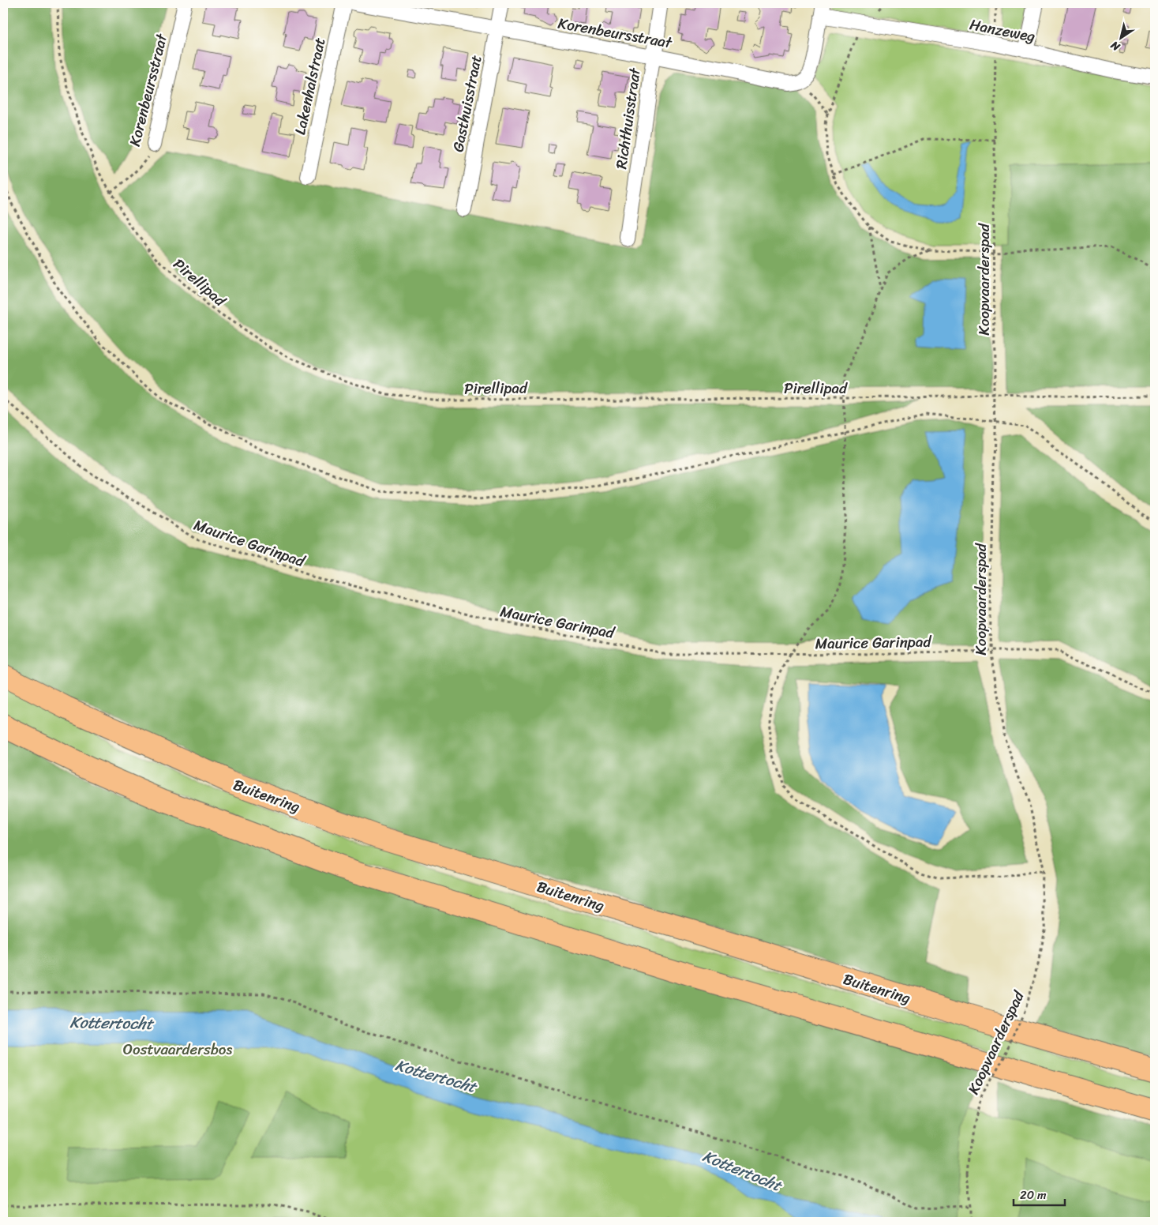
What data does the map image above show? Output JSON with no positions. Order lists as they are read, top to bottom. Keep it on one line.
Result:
{"streets":{"highway":["Buitenring"],"street":["Hanzeweg","Korenbeursstraat","Lakenhalstraat","Gasthuisstraat","Richthuisstraat"],"path":["Koopvaarderspad","Pirellipad","Maurice Garinpad"]},"crossings":[["Hanzeweg","Koopvaarderspad"],["Korenbeursstraat","Gasthuisstraat"],["Korenbeursstraat","Richthuisstraat"],["Korenbeursstraat","Pirellipad"],["Koopvaarderspad","Pirellipad"],["Koopvaarderspad","Maurice Garinpad"]],"water":["Kottertocht"],"parks":["Oostvaardersbos"],"scale_bar":"20 m","north":"bottom left"}
